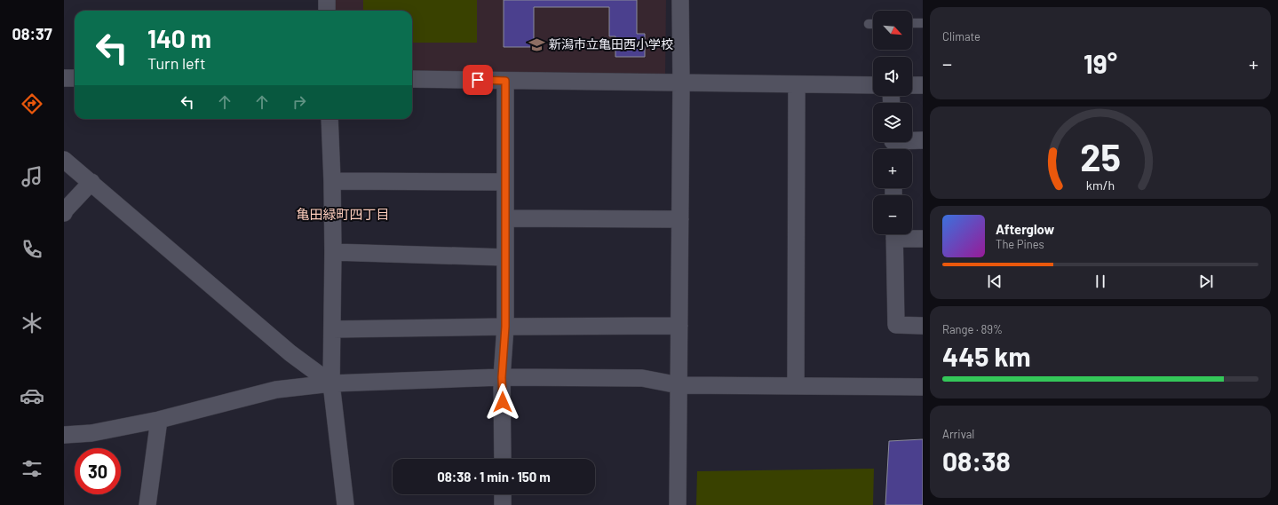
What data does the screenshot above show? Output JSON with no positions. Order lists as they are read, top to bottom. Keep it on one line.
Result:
{"districts":["亀田緑町四丁目"],"places":{"school or university":["新潟市立亀田西小学校"]},"north":"bottom right","page":{"tabs":"08:37","tile":["Climate",["Range · 89%","445 km"],["Arrival","08:38"]],"map_buttons":["+","−"],"turn":["140 m","Turn left"],"heat":["−","19°","+"],"song":["Afterglow","The Pines"],"limit":"30","trip":"08:38 · 1 min · 150 m","gauge":["25","km/h"]}}
